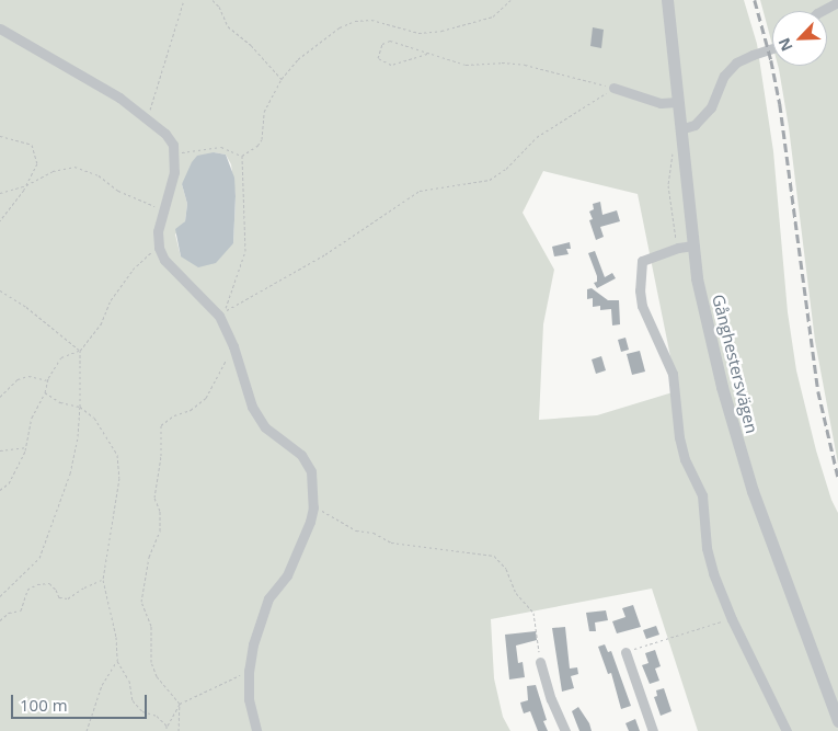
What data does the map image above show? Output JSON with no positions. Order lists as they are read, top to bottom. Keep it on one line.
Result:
{"streets":{"street":["Gånghestersvägen"]},"scale_bar":"100 m","north":"bottom left"}
